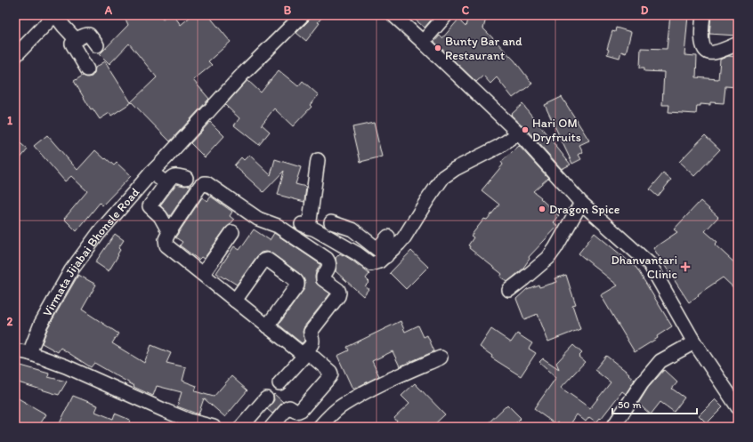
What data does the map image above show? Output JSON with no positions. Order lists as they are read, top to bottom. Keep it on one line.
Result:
{"streets":{"street":["Virmata Jijabai Bhonsle Road"]},"places":{"other":["Bunty Bar and Restaurant","Hari OM Dryfruits","Dragon Spice"],"health":["Dhanvantari Clinic"]},"scale_bar":"50 m","grid":{"columns":["A","B","C","D"],"rows":["1","2"]}}
